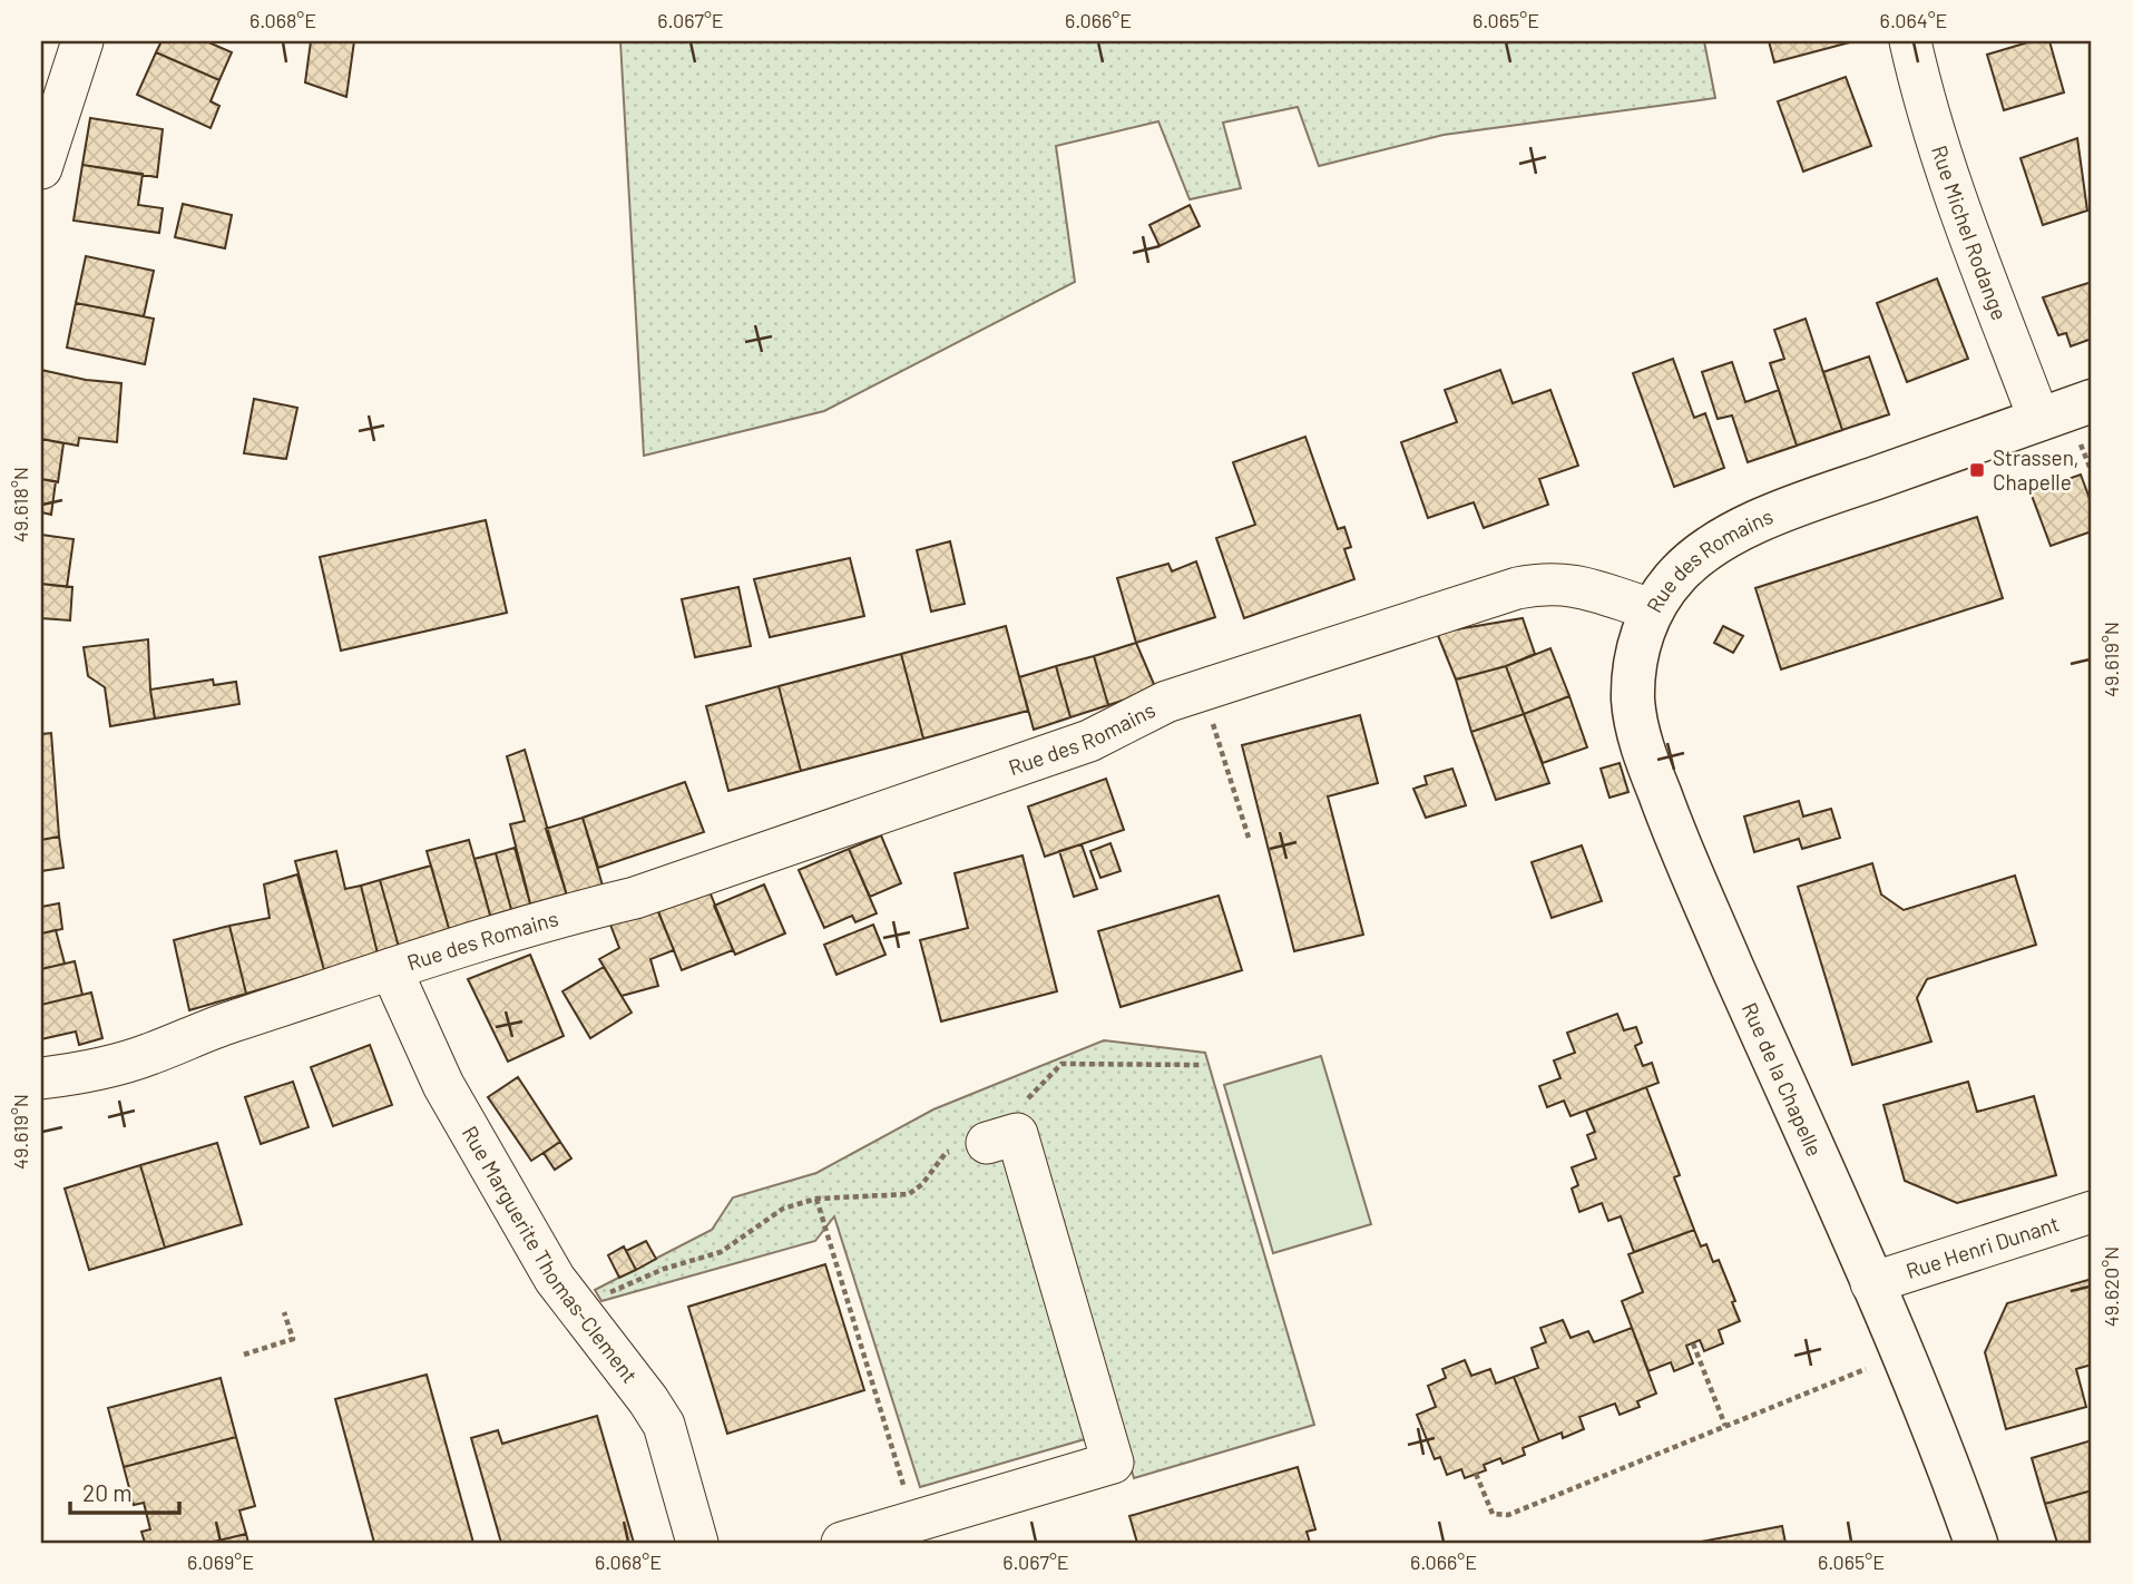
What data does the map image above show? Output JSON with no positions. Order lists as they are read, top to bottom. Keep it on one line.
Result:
{"streets":{"main road":["Rue des Romains","Rue de la Chapelle"],"street":["Rue Michel Rodange","Rue Henri Dunant","Rue Marguerite Thomas-Clement"]},"crossings":[["Rue Michel Rodange","Rue des Romains"],["Rue des Romains","Rue de la Chapelle"],["Rue des Romains","Rue Marguerite Thomas-Clement"],["Rue de la Chapelle","Rue Henri Dunant"]],"places":{"transit":["Strassen, Chapelle"]},"scale_bar":"20 m","coordinates":["6.068°E","6.067°E","6.066°E","6.065°E","6.064°E","49.618°N","49.619°N","49.620°N","6.069°E"]}
